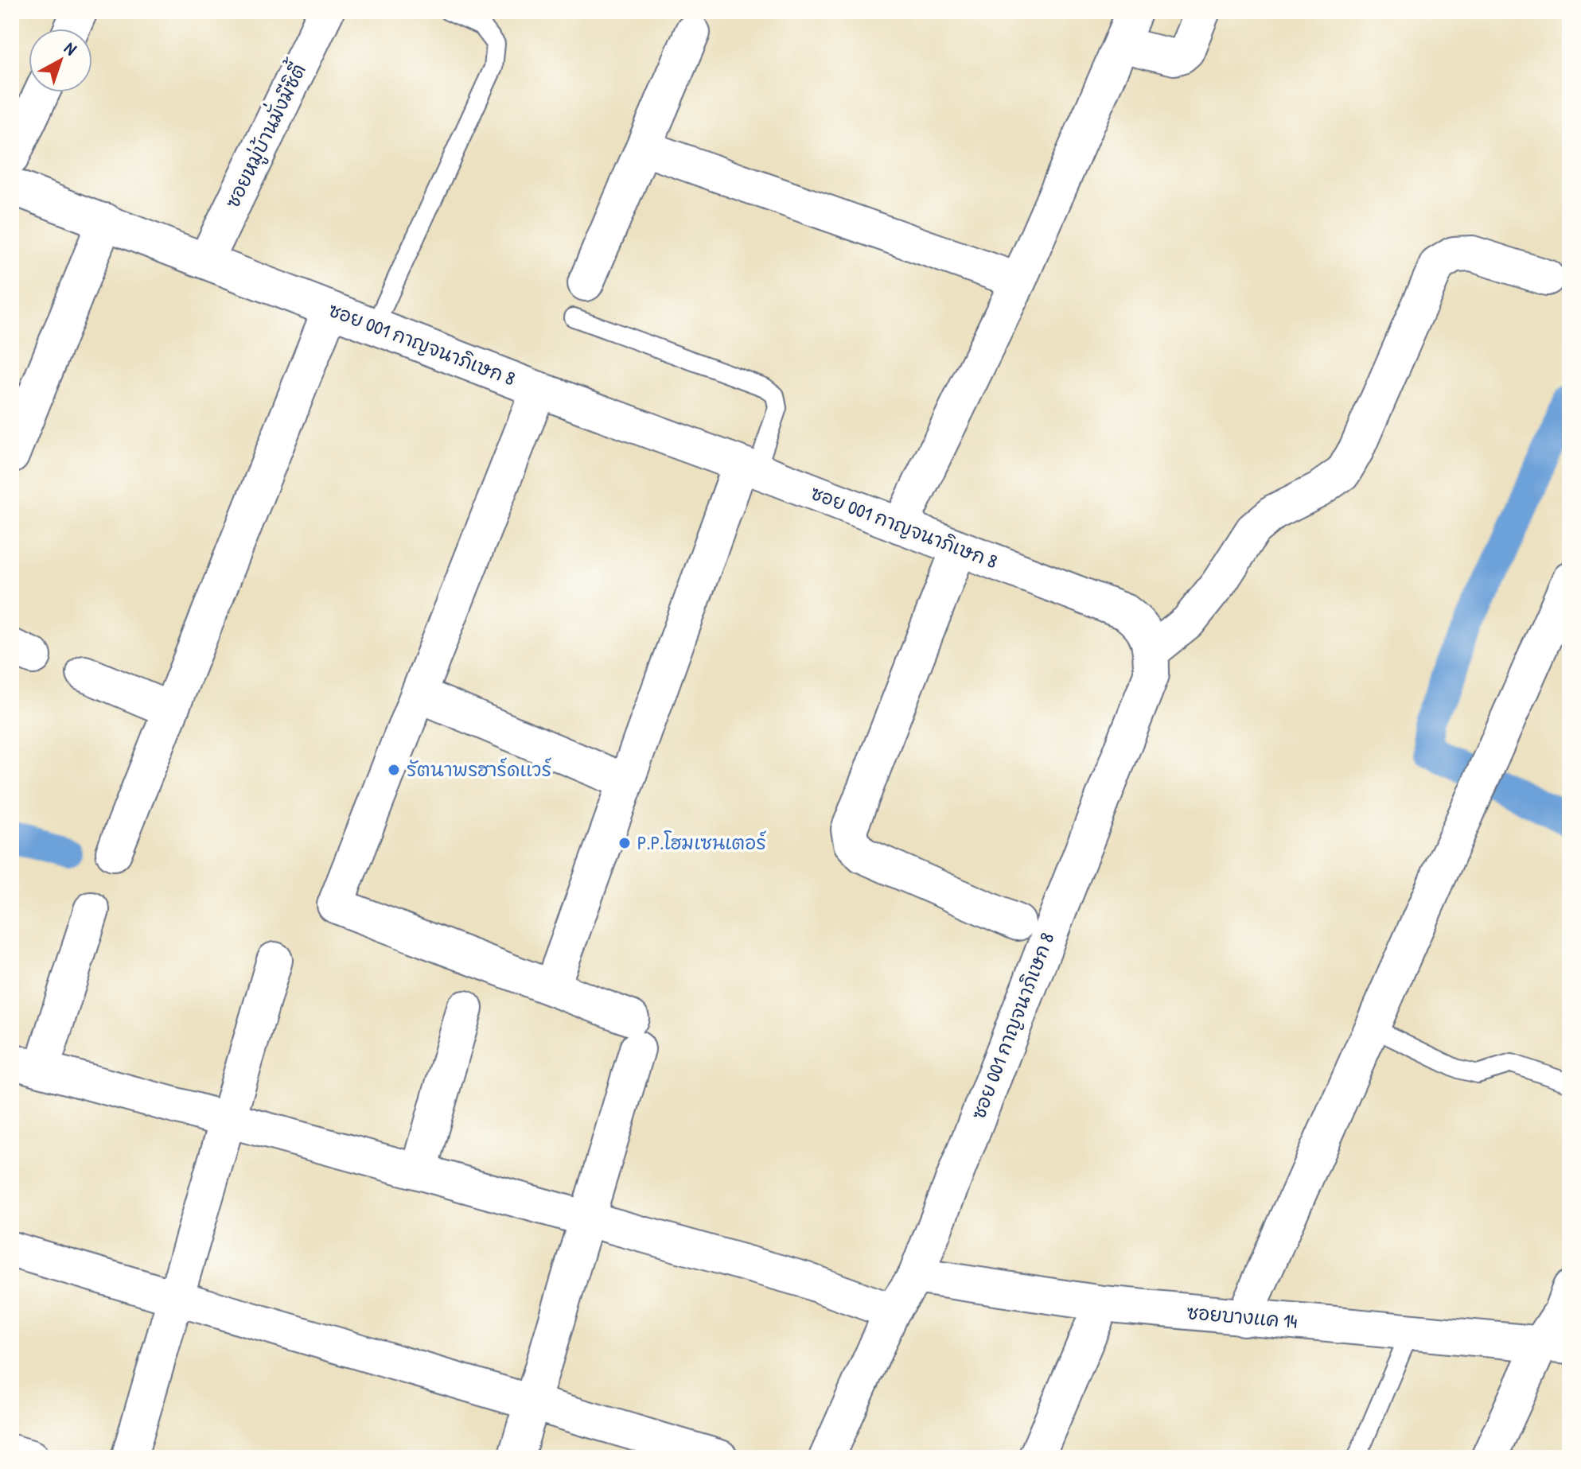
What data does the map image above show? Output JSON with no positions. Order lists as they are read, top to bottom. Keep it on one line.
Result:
{"streets":{"street":["ซอยหมู่บ้านมั่งมีซิตี้","ซอย 001 กาญจนาภิเษก 8","ซอยบางแค 14"]},"crossings":[["ซอยหมู่บ้านมั่งมีซิตี้","ซอย 001 กาญจนาภิเษก 8"],["ซอย 001 กาญจนาภิเษก 8","ซอยบางแค 14"]],"places":["รัตนาพรฮาร์ดแวร์","P.P.โฮมเซนเตอร์"],"north":"top right"}
